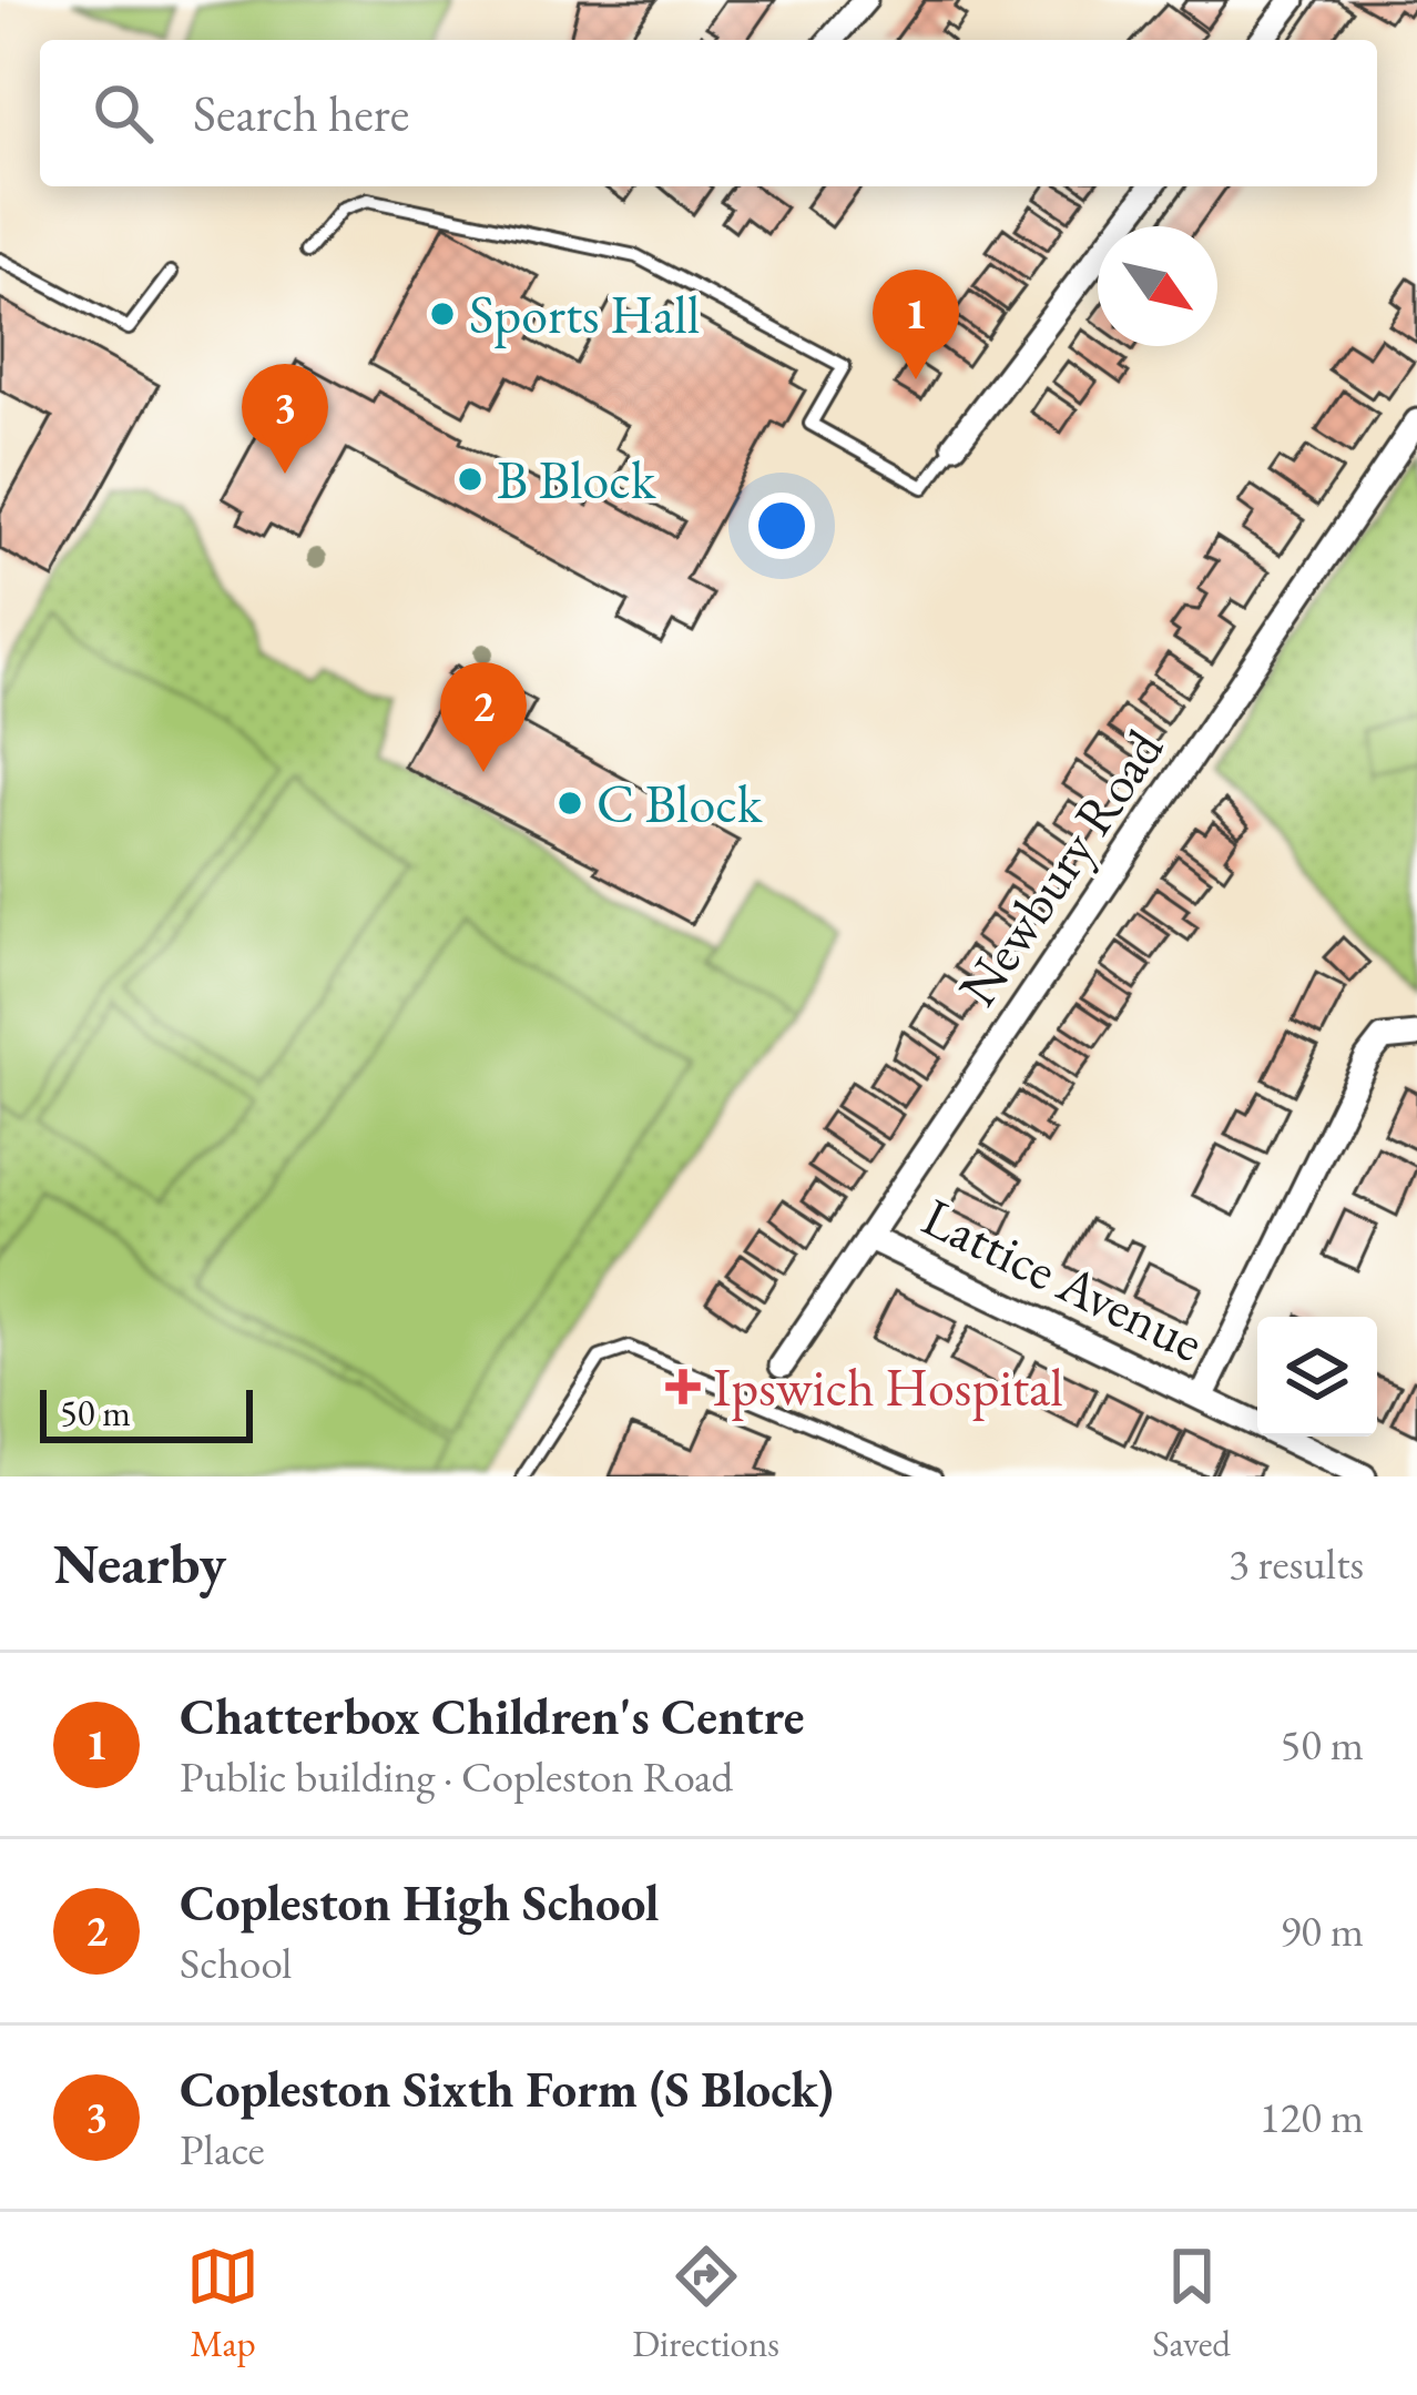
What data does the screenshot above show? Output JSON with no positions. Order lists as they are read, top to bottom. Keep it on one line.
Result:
{"streets":{"street":["Newbury Road","Lattice Avenue"]},"crossings":[["Newbury Road","Lattice Avenue"]],"places":{"other":["Sports Hall","B Block","C Block"],"health":["Ipswich Hospital"]},"scale_bar":"50 m","north":"bottom right","page":{"search":"Search here","pins":["1","3","2"],"scale":"50 m","heading":["Nearby","3 results"],"list":[{"mark":"1","name":"Chatterbox Children's Centre","note":"Public building · Copleston Road","value":"50 m"},{"mark":"2","name":"Copleston High School","note":"School","value":"90 m"},{"mark":"3","name":"Copleston Sixth Form (S Block)","note":"Place","value":"120 m"}],"nav":["Map","Directions","Saved"]}}
